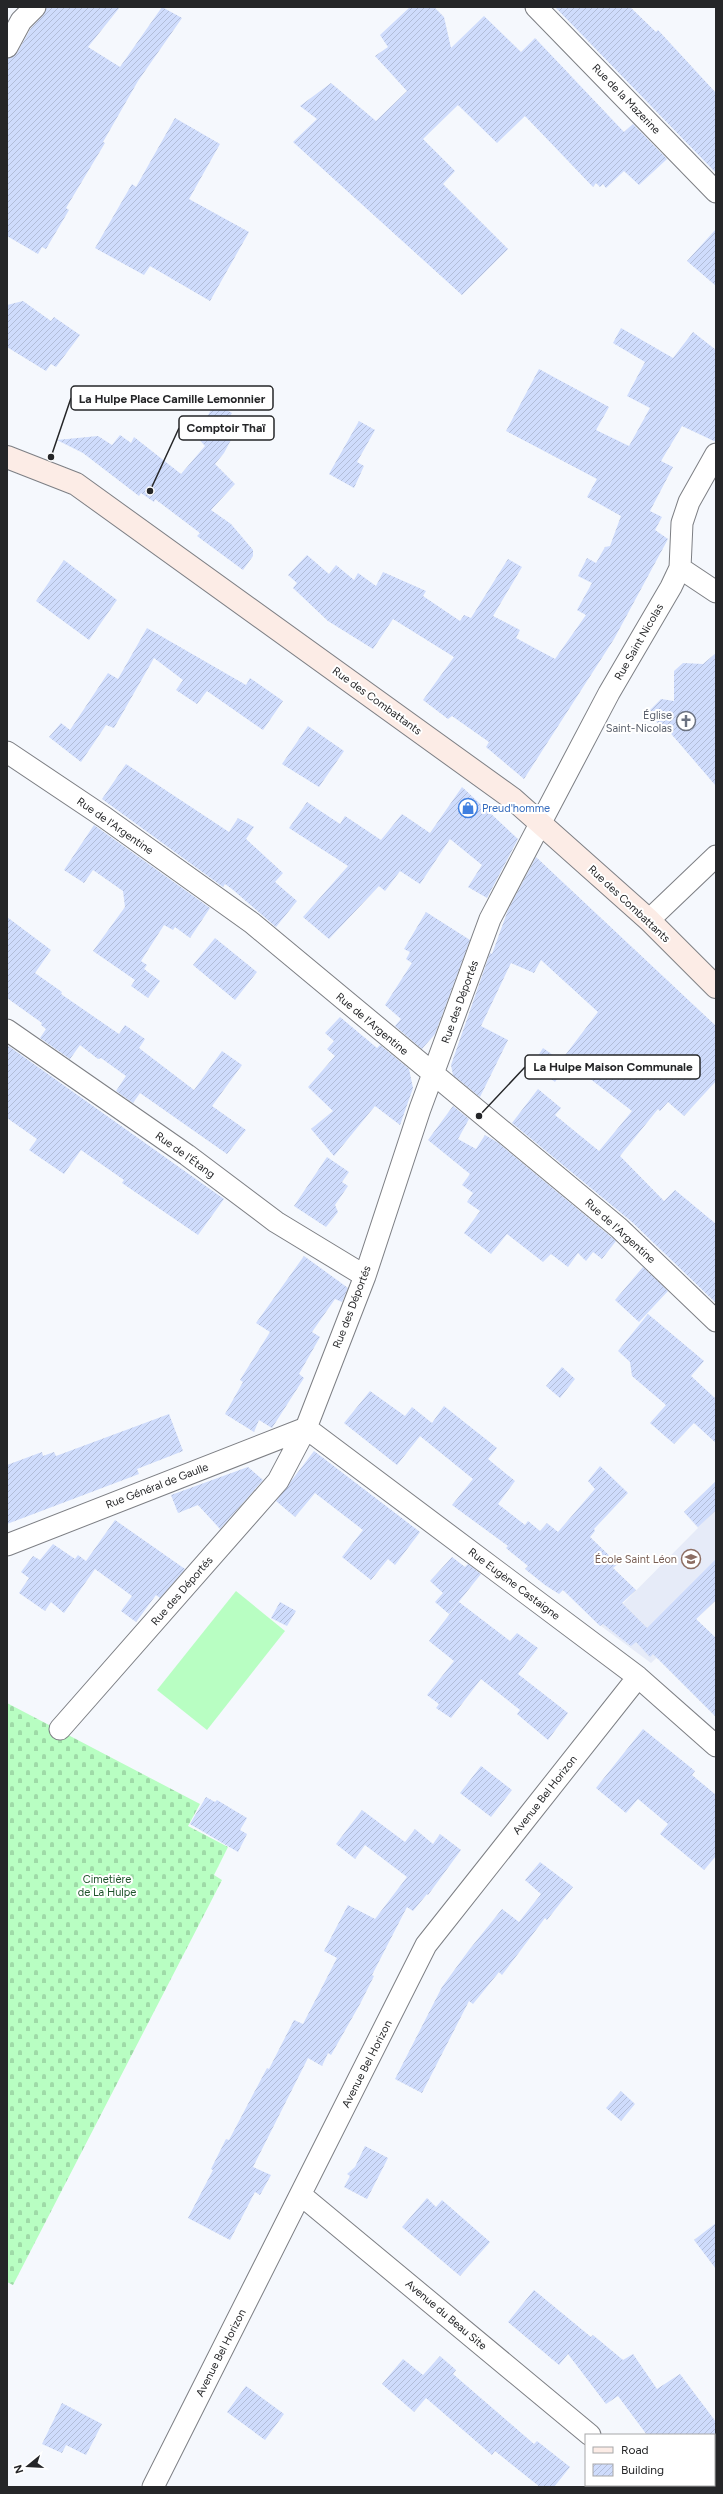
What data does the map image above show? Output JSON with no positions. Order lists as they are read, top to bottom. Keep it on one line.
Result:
{"streets":{"main road":["Rue des Combattants"],"street":["Rue de la Mazerine","Rue Saint Nicolas","Rue de l'Argentine","Rue des Déportés","Rue de l'Étang","Rue Général de Gaulle","Rue Eugène Castaigne","Avenue Bel Horizon","Avenue du Beau Site"]},"crossings":[["Rue Saint Nicolas","Rue des Combattants"],["Rue Saint Nicolas","Rue des Déportés"],["Rue des Combattants","Rue des Déportés"],["Rue de l'Argentine","Rue des Déportés"],["Rue des Déportés","Rue de l'Étang"],["Rue des Déportés","Rue Général de Gaulle"],["Rue des Déportés","Rue Eugène Castaigne"],["Rue Général de Gaulle","Rue Eugène Castaigne"],["Rue Eugène Castaigne","Avenue Bel Horizon"],["Avenue Bel Horizon","Avenue du Beau Site"]],"parks":["Cimetière de La Hulpe"],"places":{"other":["La Hulpe Place Camille Lemonnier","Comptoir Thaï","La Hulpe Maison Communale"],"church":["Église Saint-Nicolas"],"shop":["Preud'homme"],"school or university":["École Saint Léon"]},"legend":["Road","Building"],"north":"left"}
